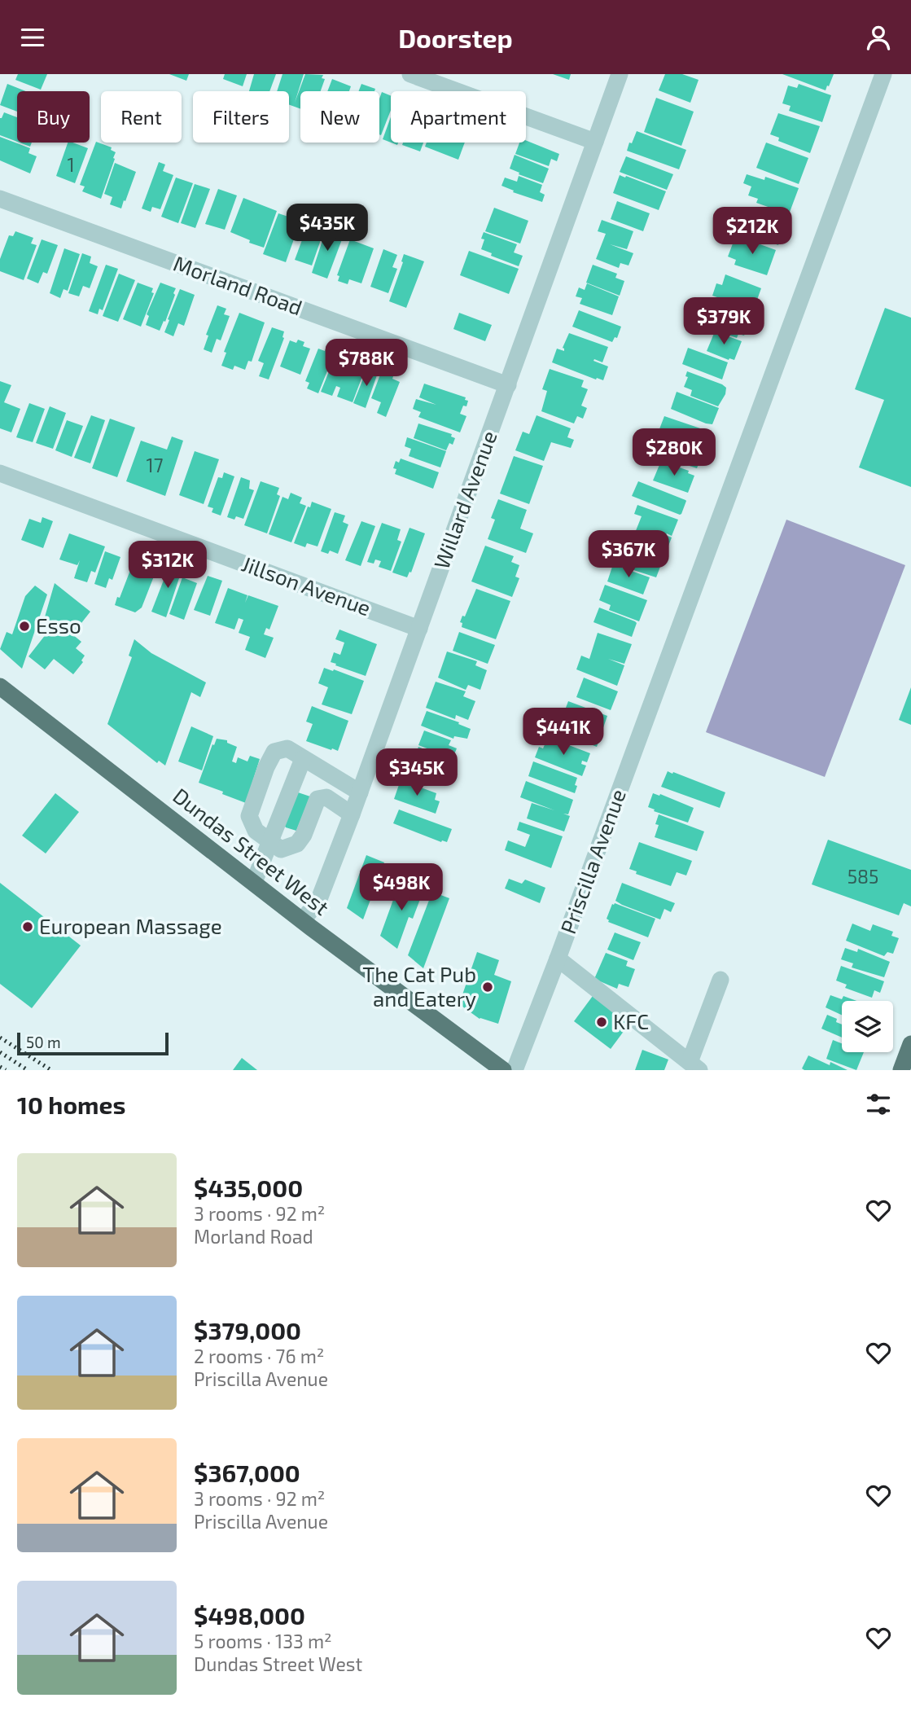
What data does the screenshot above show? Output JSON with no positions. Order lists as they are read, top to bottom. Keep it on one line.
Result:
{"streets":{"main road":["Dundas Street West"],"street":["Morland Road","Willard Avenue","Jillson Avenue","Priscilla Avenue"]},"crossings":[["Morland Road","Willard Avenue"],["Willard Avenue","Jillson Avenue"],["Willard Avenue","Dundas Street West"]],"places":["Esso","European Massage","The Cat Pub and Eatery","KFC"],"house_numbers":["1","17","585"],"scale_bar":"50 m","page":{"header":"Doorstep","chip":["Buy","Rent","Filters","New","Apartment"],"price":["$435K","$212K","$379K","$788K","$280K","$367K","$312K","$441K","$345K","$498K"],"scale":"50 m","heading":"10 homes","list":[{"name":"$435,000","note":"3 rooms · 92 m² · Morland Road"},{"name":"$379,000","note":"2 rooms · 76 m² · Priscilla Avenue"},{"name":"$367,000","note":"3 rooms · 92 m² · Priscilla Avenue"},{"name":"$498,000","note":"5 rooms · 133 m² · Dundas Street West"}]}}
